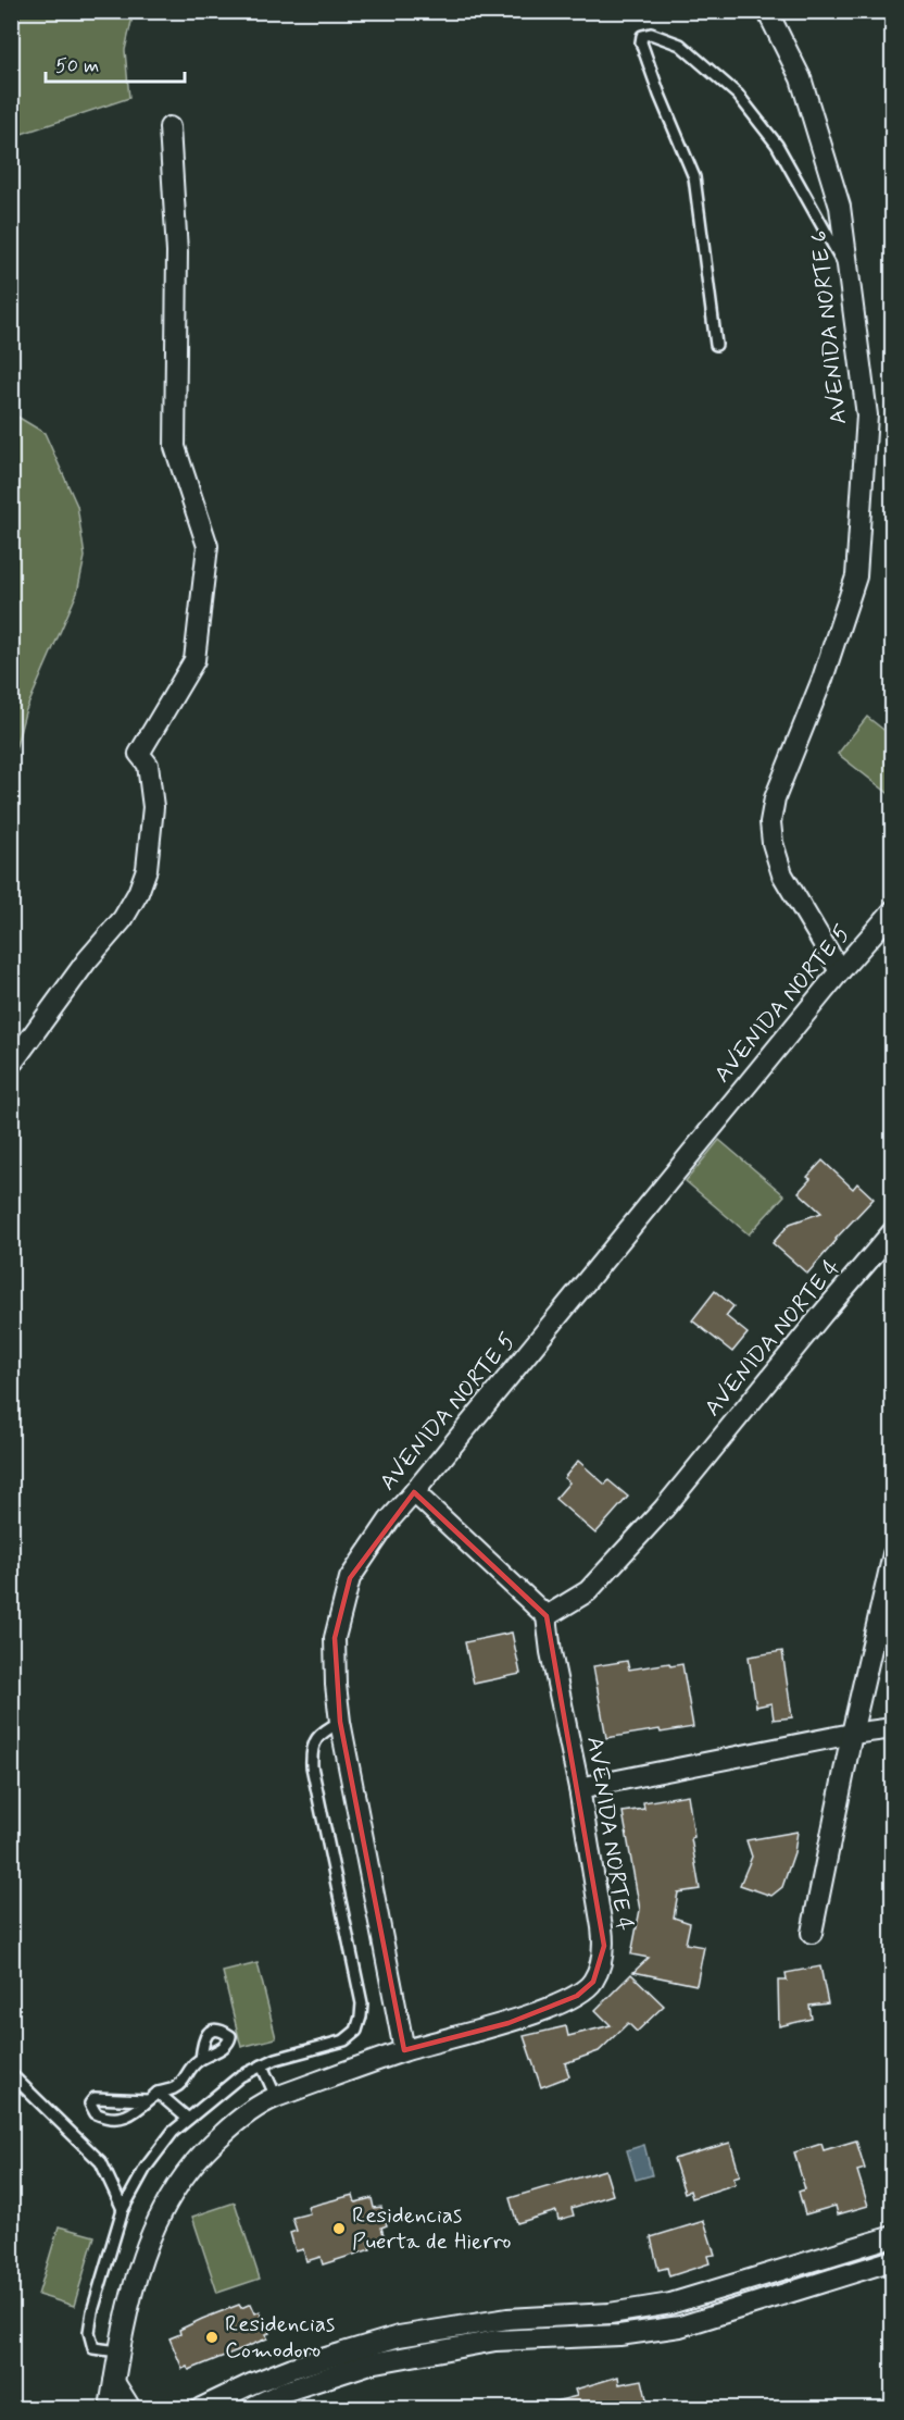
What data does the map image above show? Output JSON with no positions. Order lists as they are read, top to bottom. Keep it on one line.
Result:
{"streets":{"street":["AVENIDA NORTE 6","AVENIDA NORTE 5","AVENIDA NORTE 4"]},"crossings":[["AVENIDA NORTE 6","AVENIDA NORTE 5"],["AVENIDA NORTE 5","AVENIDA NORTE 4"]],"places":["Residencias Puerta de Hierro","Residencias Comodoro"],"scale_bar":"50 m"}
